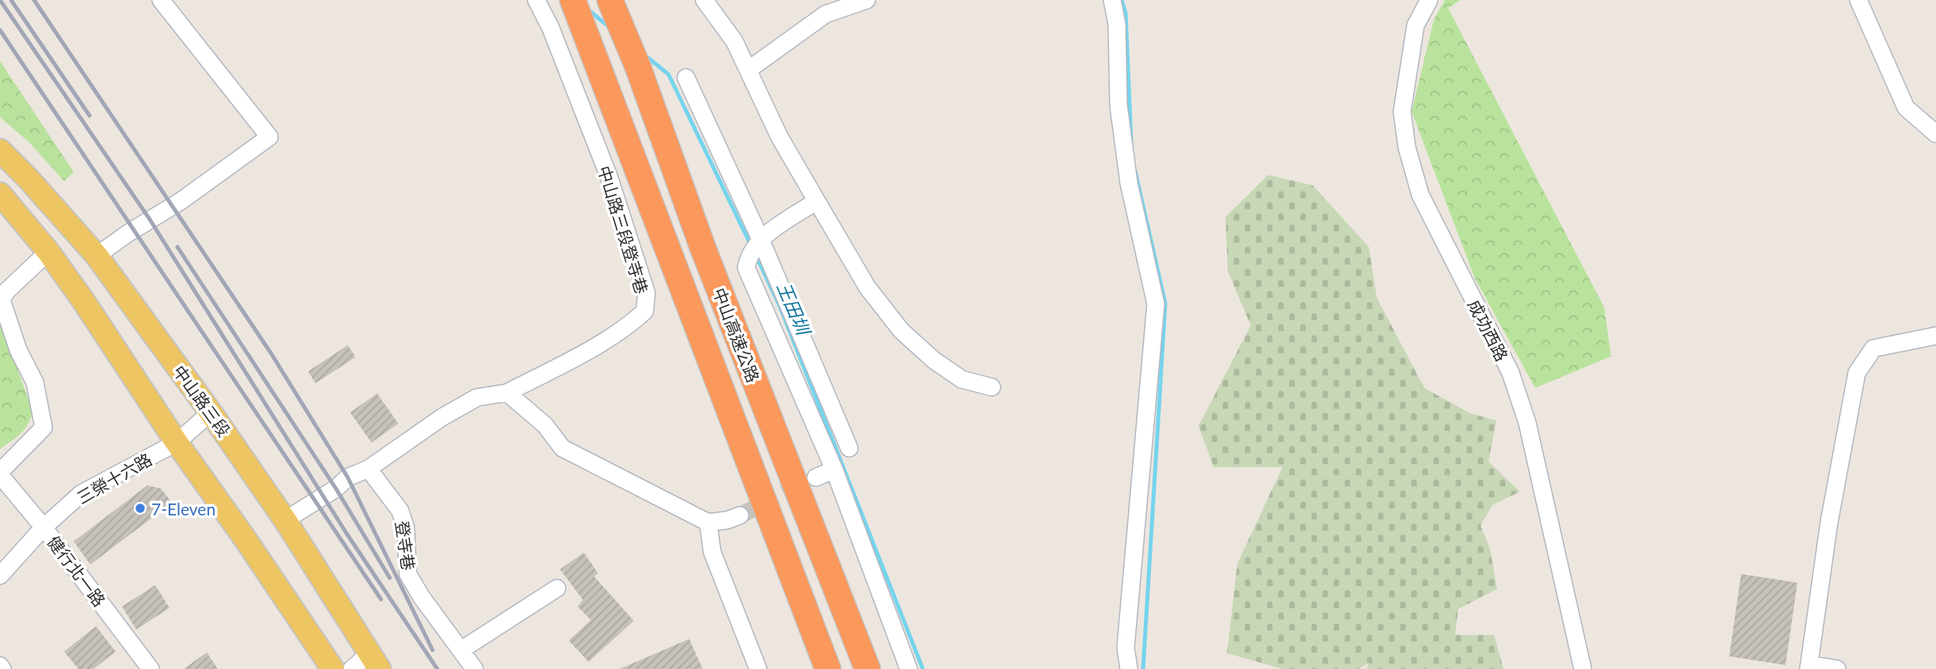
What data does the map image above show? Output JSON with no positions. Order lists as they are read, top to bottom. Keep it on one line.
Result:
{"streets":{"highway":["中山高速公路"],"main road":["中山路三段"],"street":["中山路三段登寺巷","成功西路","三榮十六路","登寺巷","健行北一路"]},"crossings":[["中山路三段登寺巷","中山路三段"],["中山路三段登寺巷","登寺巷"],["中山路三段","三榮十六路"],["三榮十六路","健行北一路"]],"water":["王田圳"],"places":["7-Eleven"]}
